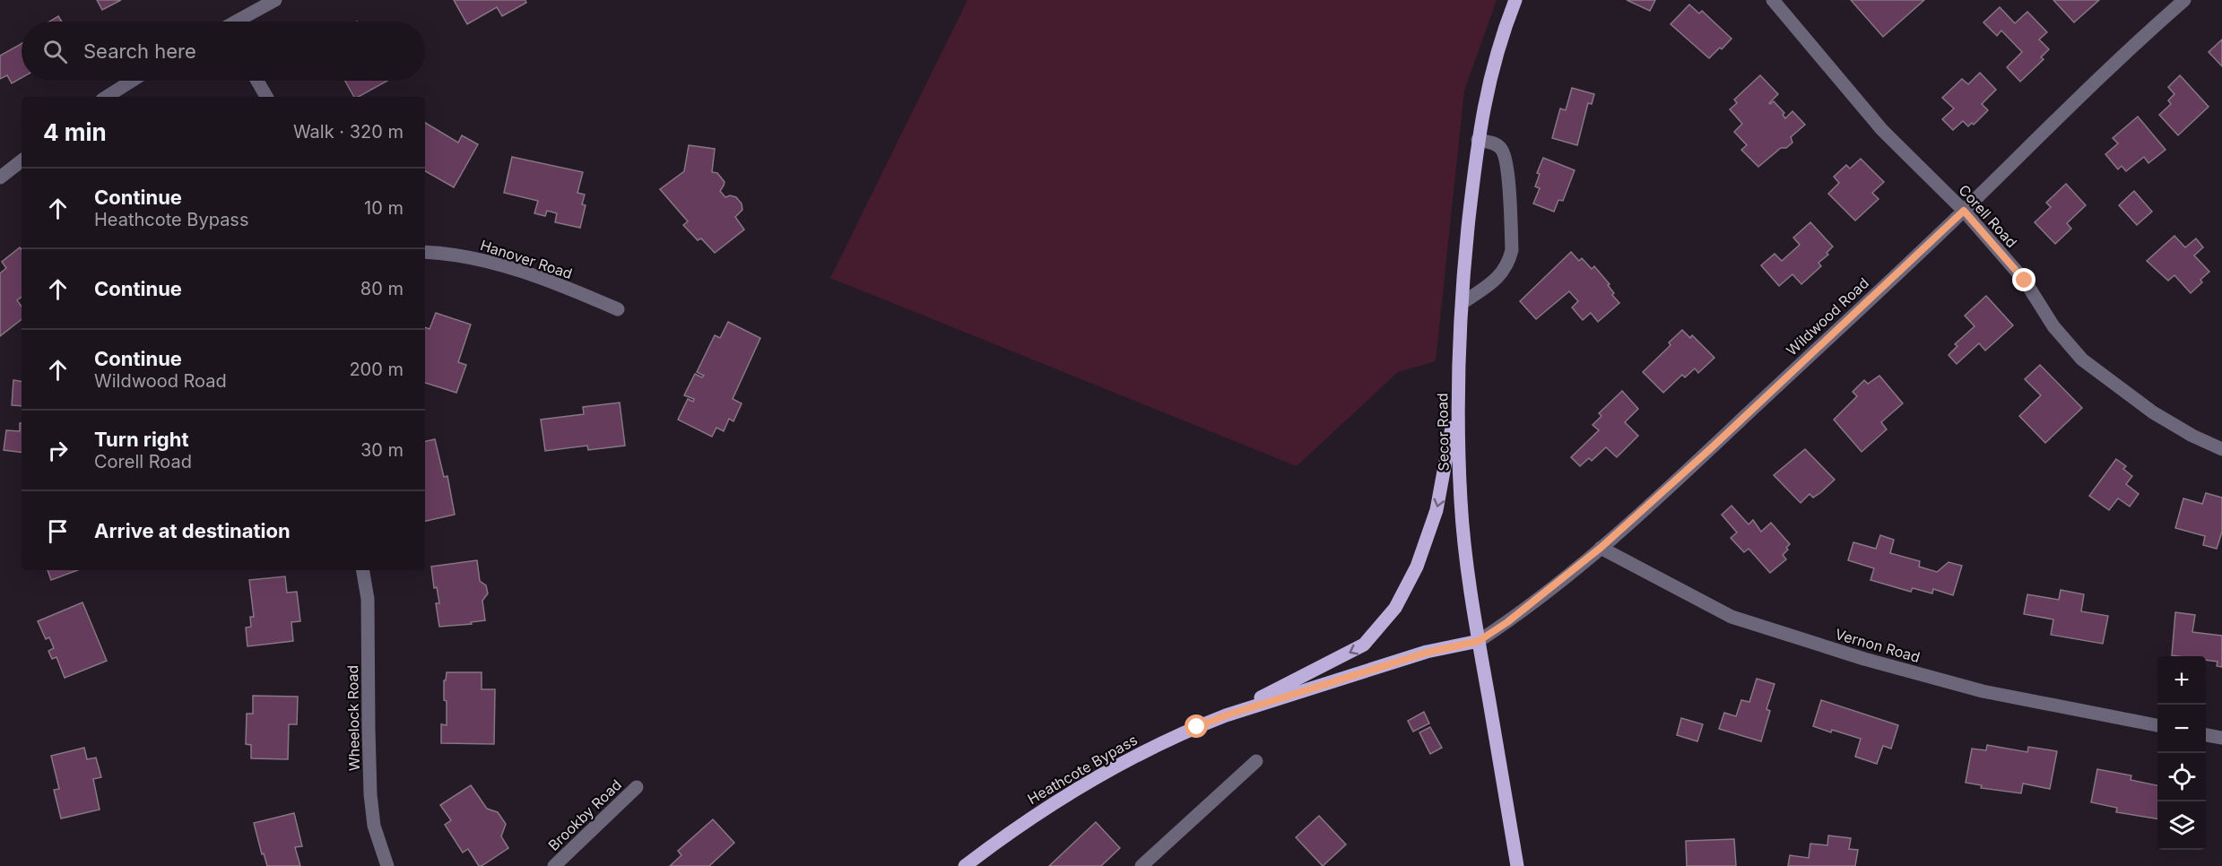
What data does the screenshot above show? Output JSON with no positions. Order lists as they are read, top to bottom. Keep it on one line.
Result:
{"streets":{"main road":["Secor Road","Heathcote Bypass"],"street":["Corell Road","Hanover Road","Wildwood Road","Vernon Road","Wheelock Road","Brookby Road"]},"crossings":[["Corell Road","Wildwood Road"],["Wildwood Road","Secor Road"],["Wildwood Road","Vernon Road"]],"page":{"search":"Search here","heading":["4 min","Walk · 320 m"],"list":[["Continue","Heathcote Bypass","10 m"],["Continue","80 m"],["Continue","Wildwood Road","200 m"],["Turn right","Corell Road","30 m"],"Arrive at destination"],"map_buttons":["+","−"]}}
